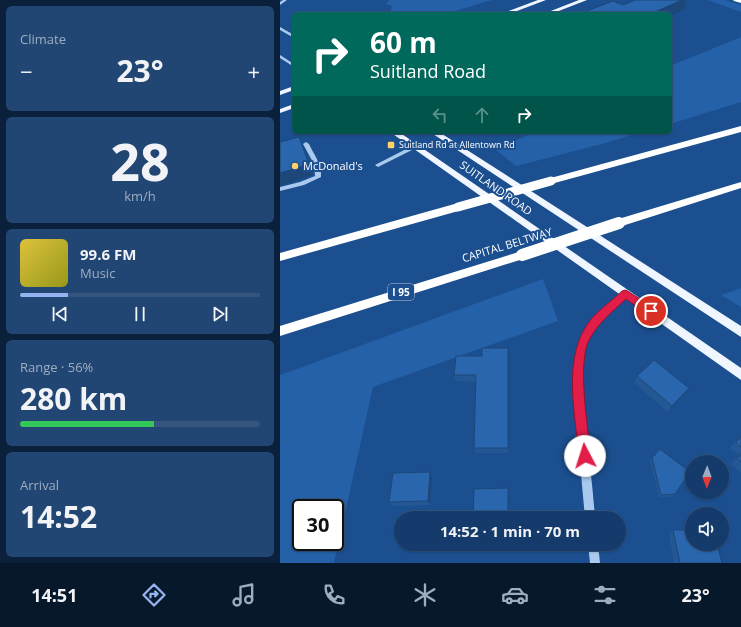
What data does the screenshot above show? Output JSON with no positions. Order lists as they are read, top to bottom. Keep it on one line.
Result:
{"streets":{"highway":["CAPITAL BELTWAY","I 95"],"main road":["SUITLAND ROAD"]},"places":{"transit":["Suitland Rd at Allentown Rd"],"other":["McDonald's"]},"north":"bottom","page":{"tile":["Climate",["28","km/h"],["Range · 56%","280 km"],["Arrival","14:52"]],"turn":["60 m","Suitland Road"],"heat":["−","23°","+"],"song":["99.6 FM","Music"],"limit":"30","trip":"14:52 · 1 min · 70 m","tabs":["14:51","23°"]}}
